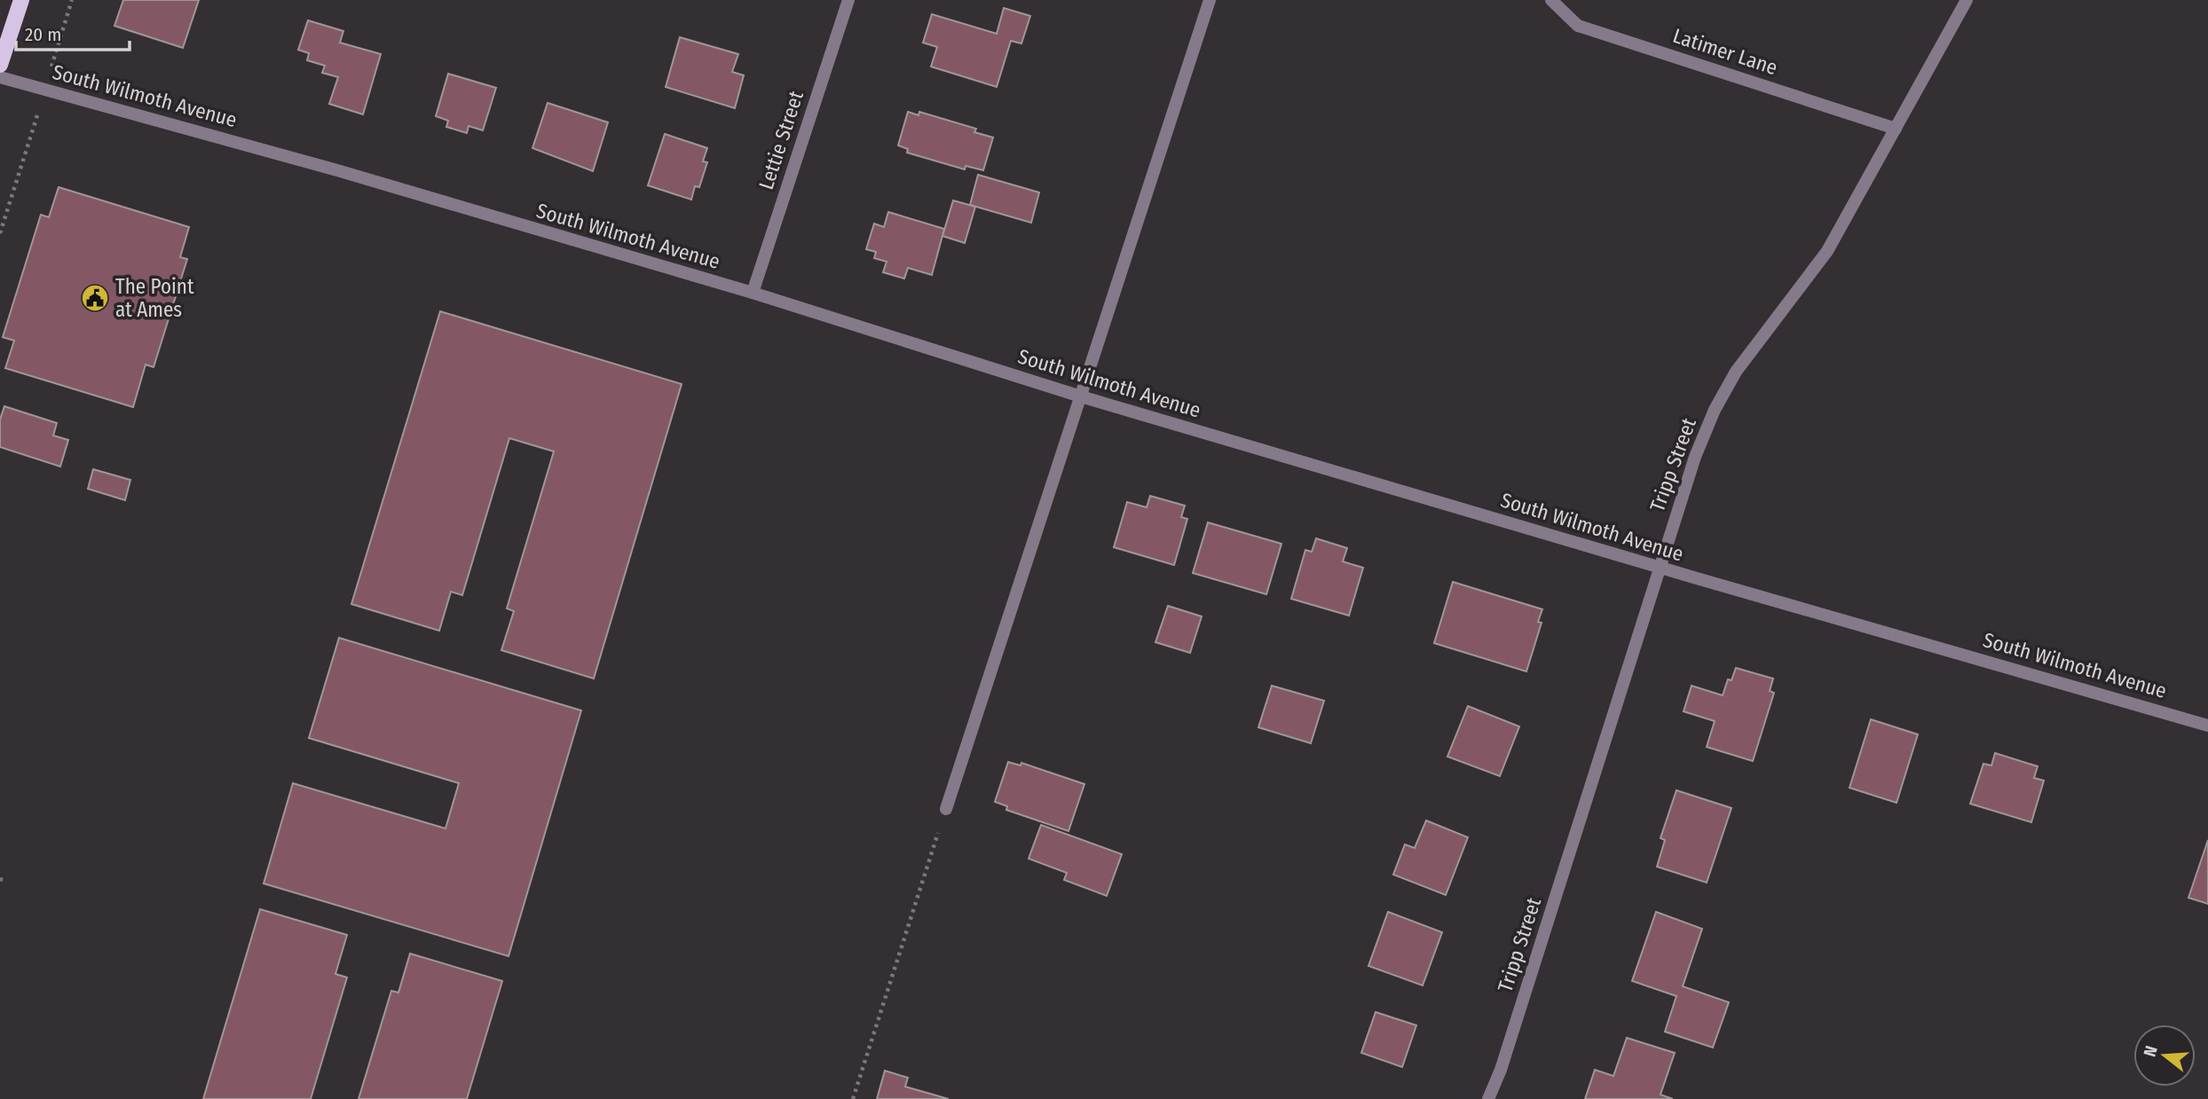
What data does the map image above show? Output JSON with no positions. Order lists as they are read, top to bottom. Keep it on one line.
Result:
{"streets":{"street":["Latimer Lane","South Wilmoth Avenue","Lettie Street","Tripp Street"]},"crossings":[["Latimer Lane","Tripp Street"],["South Wilmoth Avenue","Lettie Street"],["South Wilmoth Avenue","Tripp Street"]],"places":{"public building":["The Point at Ames"]},"scale_bar":"20 m","north":"left"}
